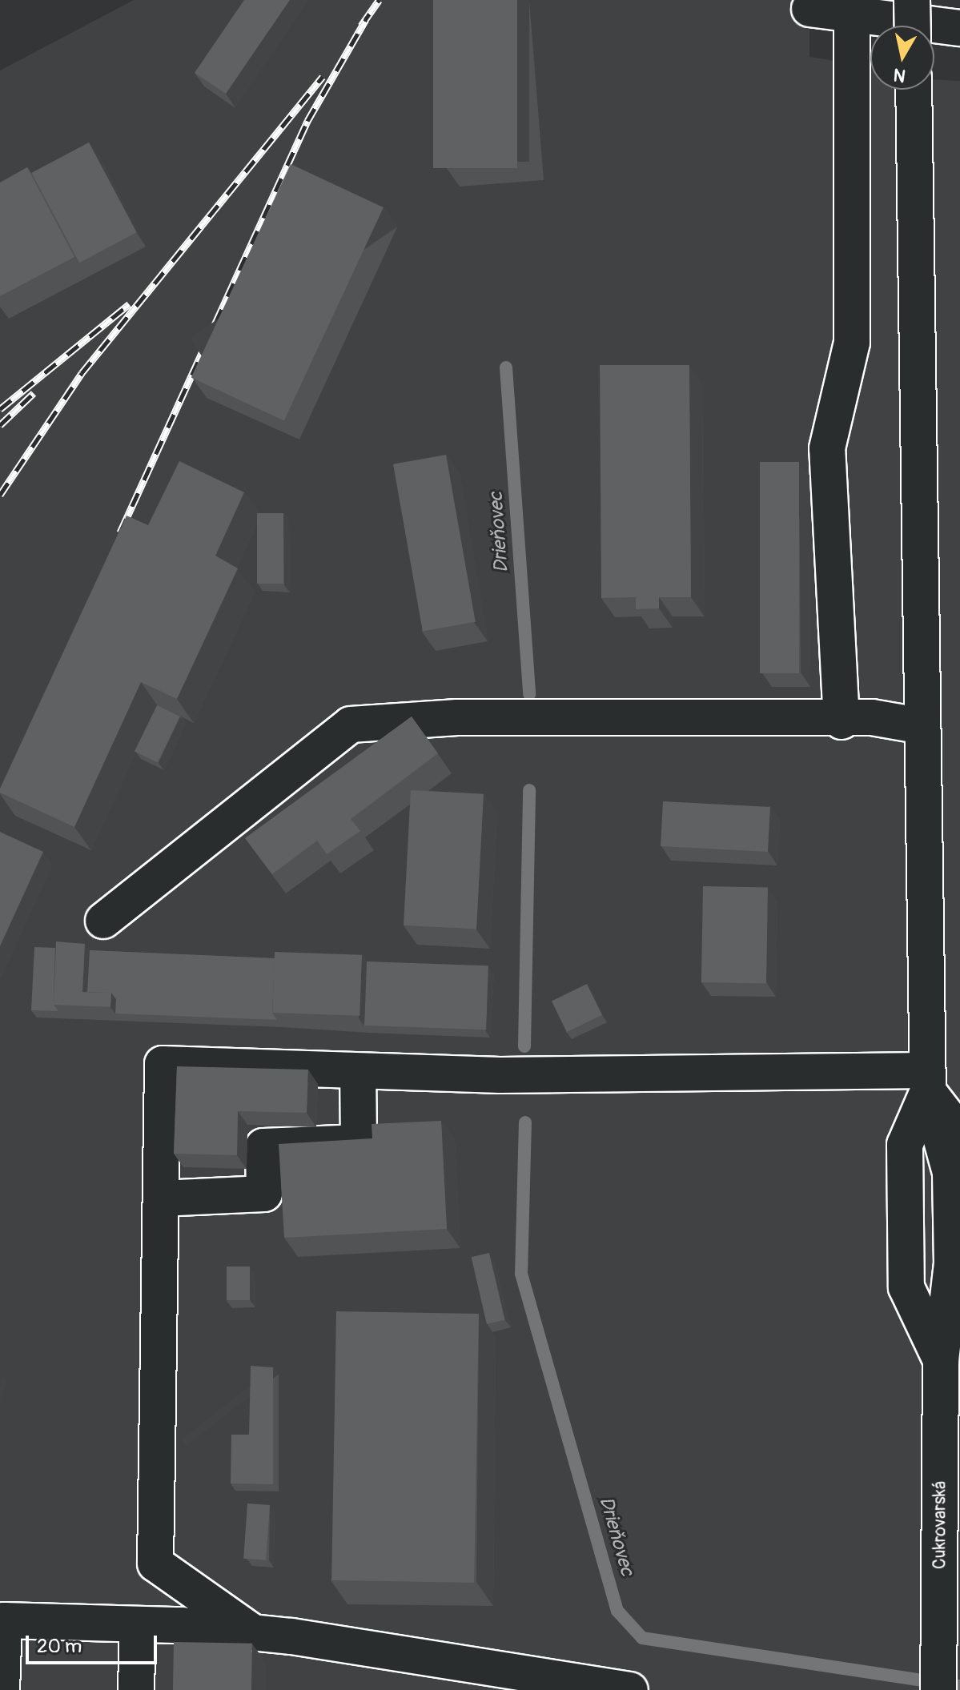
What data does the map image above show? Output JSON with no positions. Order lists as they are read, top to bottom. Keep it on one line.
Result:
{"streets":{"street":["Cukrovarská"]},"water":["Drieňovec"],"scale_bar":"20 m","north":"bottom"}
